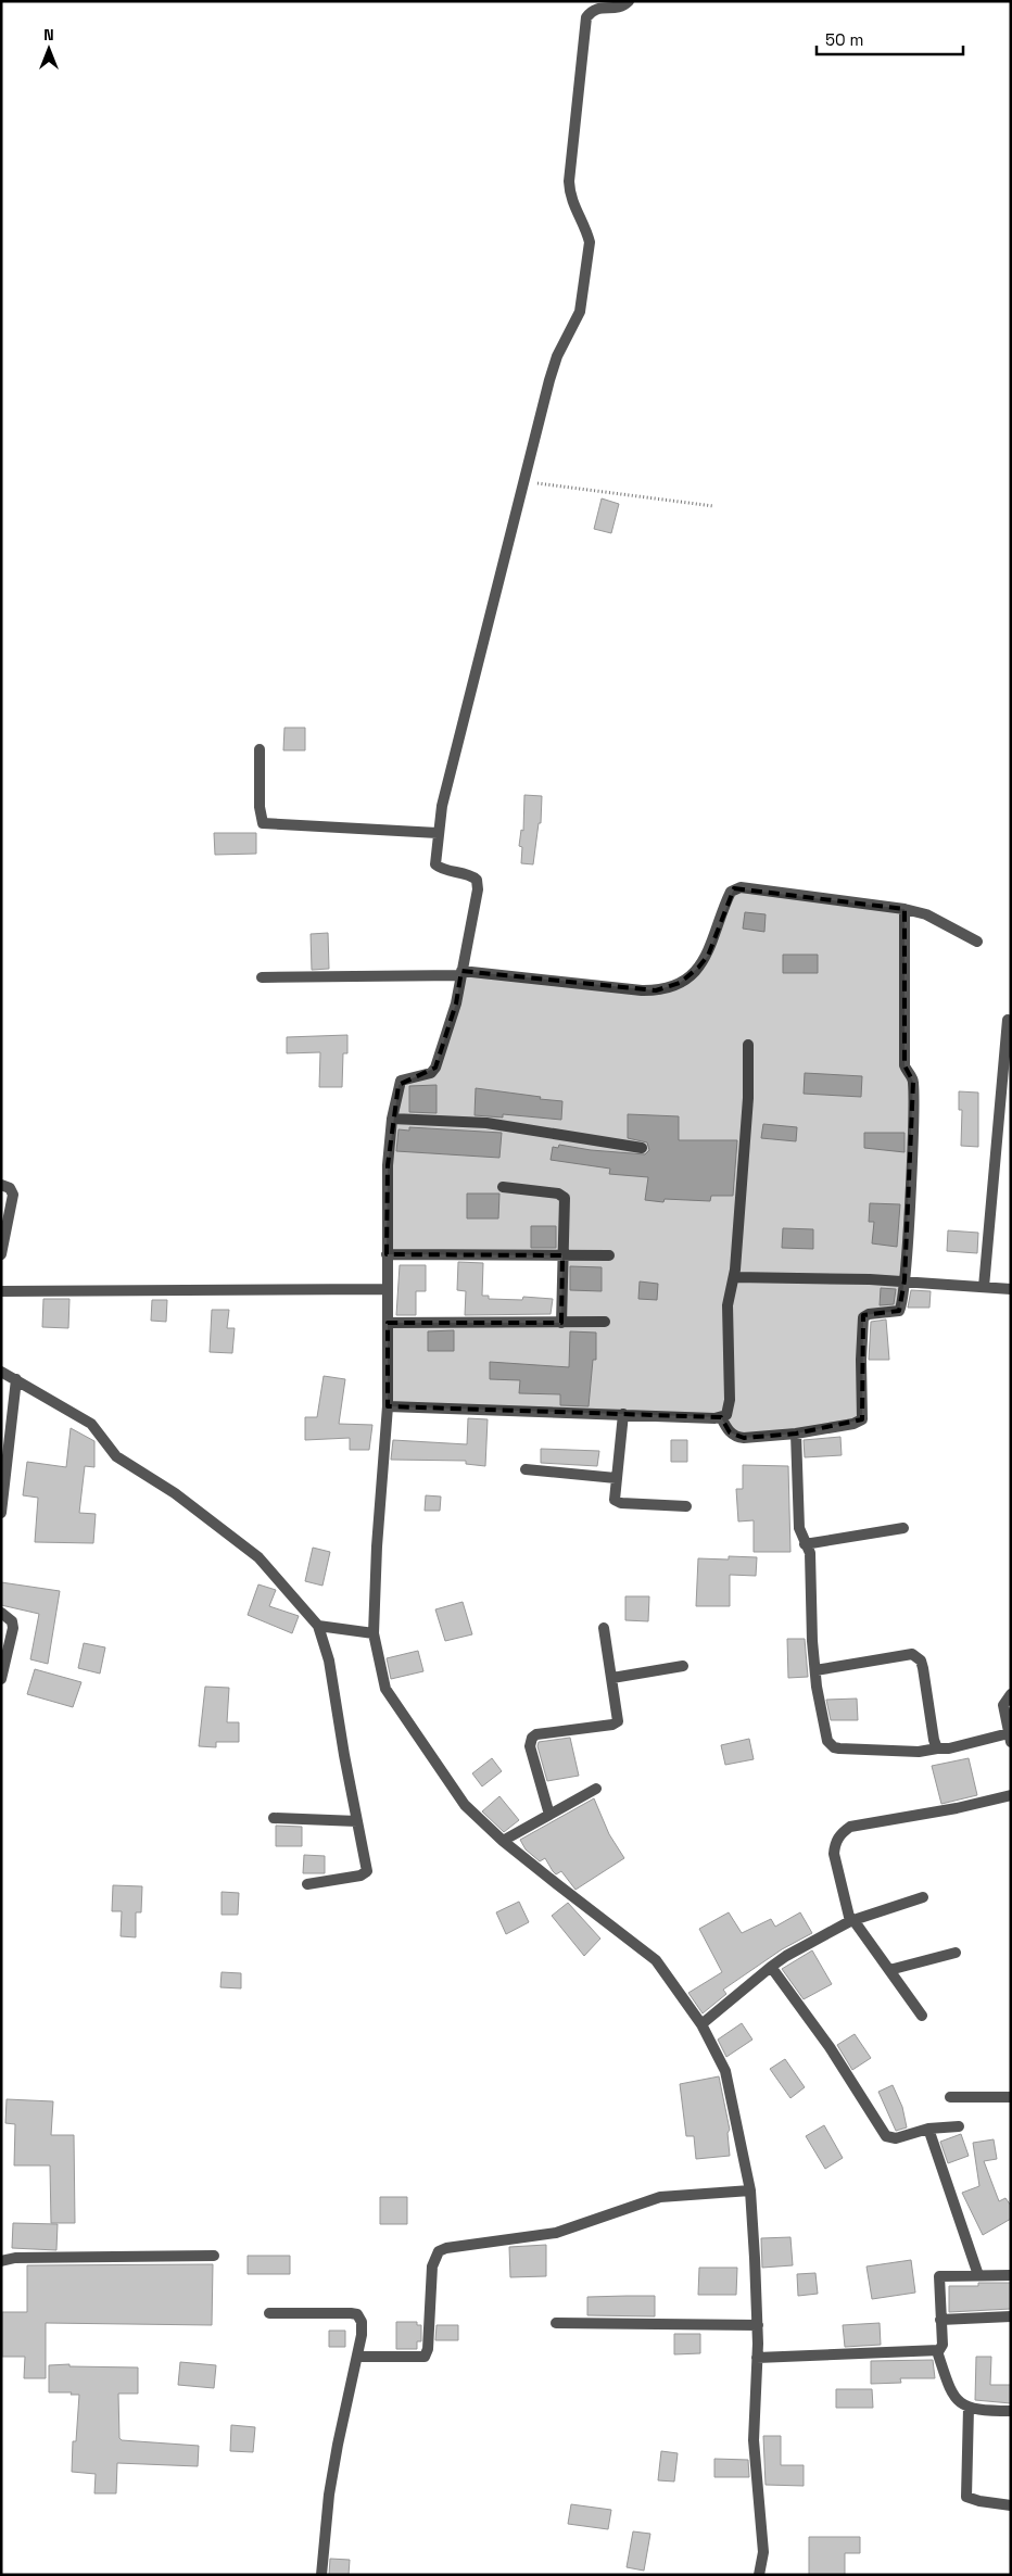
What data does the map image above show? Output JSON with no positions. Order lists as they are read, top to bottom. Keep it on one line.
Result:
{"scale_bar":"50 m","north":"top"}
